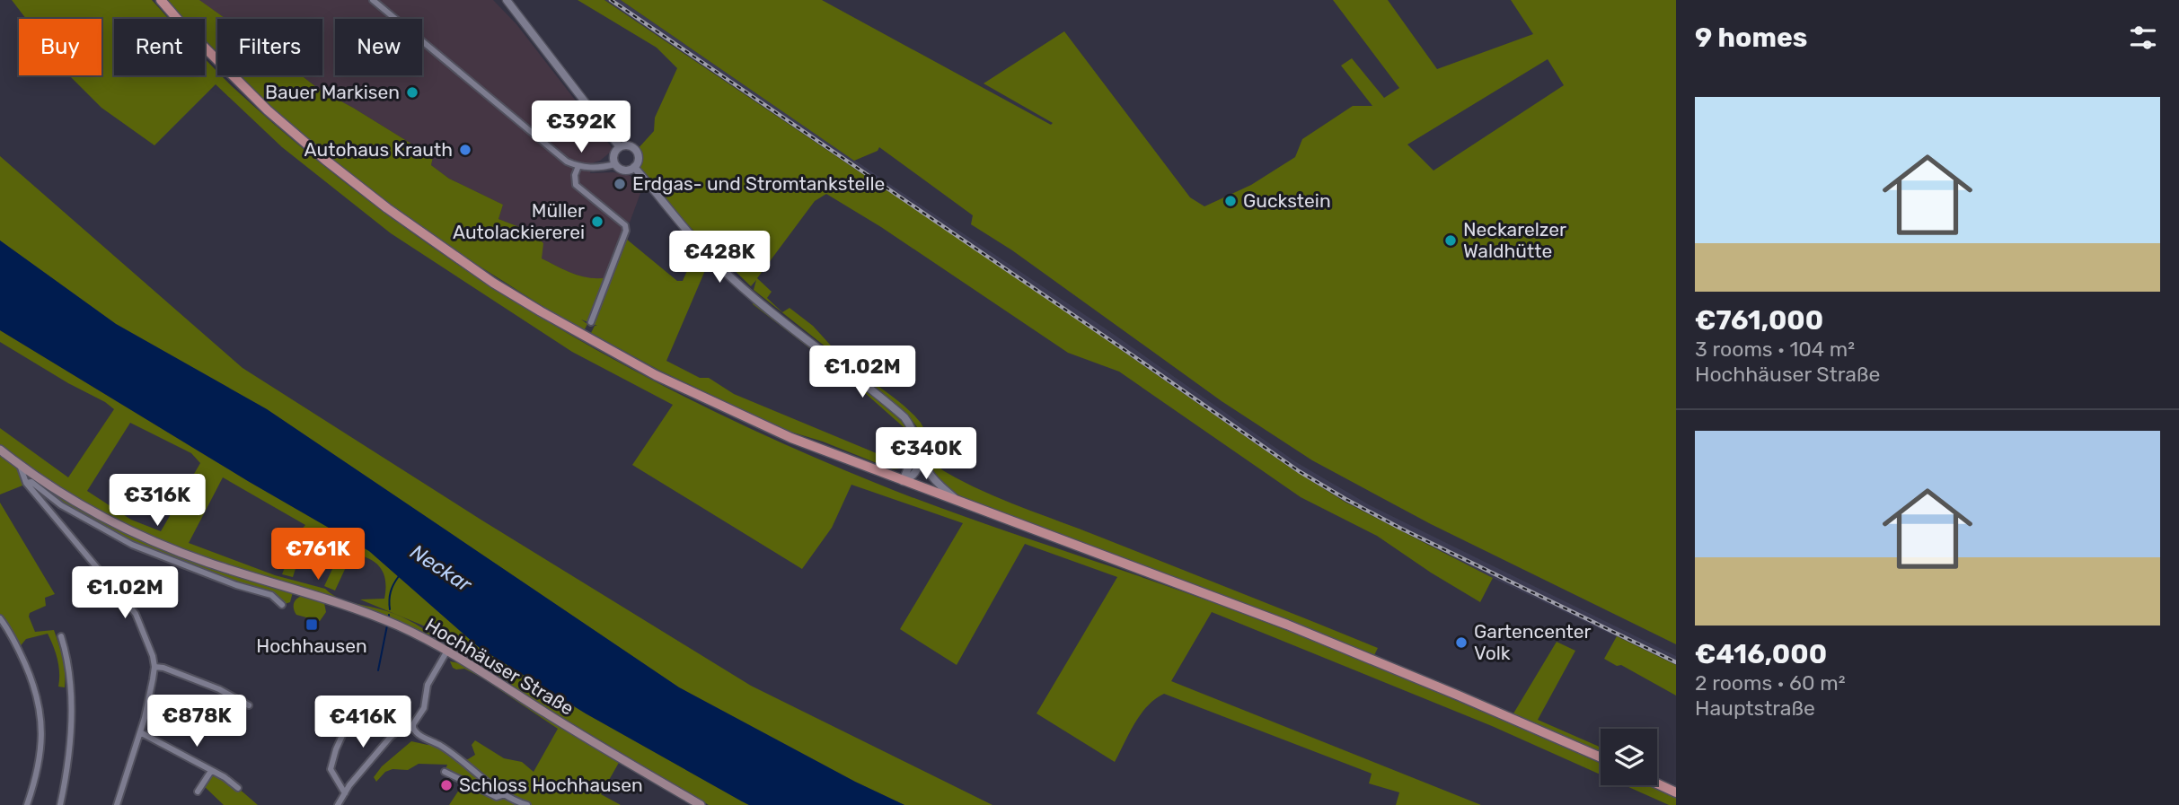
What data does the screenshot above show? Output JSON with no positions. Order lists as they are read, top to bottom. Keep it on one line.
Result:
{"streets":{"main road":["Hochhäuser Straße"]},"water":["Neckar"],"places":{"other":["Bauer Markisen","Autohaus Krauth","Erdgas- und Stromtankstelle","Guckstein","Müller Autolackiererei","Neckarelzer Waldhütte","Gartencenter Volk","Schloss Hochhausen"],"transit":["Hochhausen"]},"page":{"heading":"9 homes","chip":["Buy","Rent","Filters","New"],"list":[{"name":"€761,000","note":"3 rooms · 104 m² · Hochhäuser Straße"},{"name":"€416,000","note":"2 rooms · 60 m² · Hauptstraße"}],"price":["€392K","€428K","€1.02M","€340K","€316K","€761K","€1.02M","€878K","€416K"]}}
